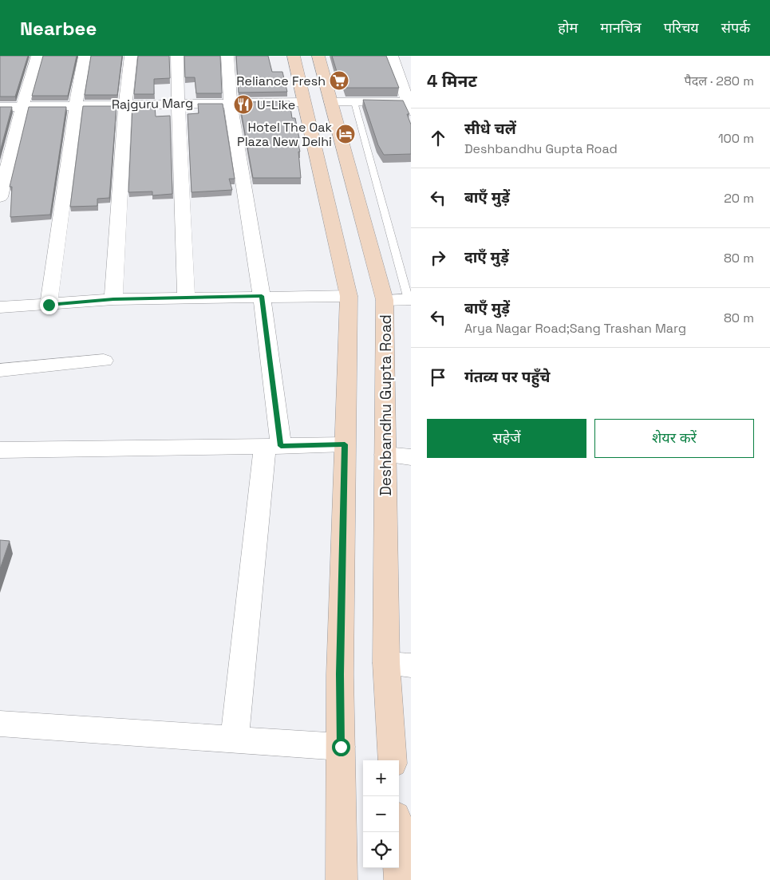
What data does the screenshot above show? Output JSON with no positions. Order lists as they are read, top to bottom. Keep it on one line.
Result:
{"streets":{"main road":["Deshbandhu Gupta Road"],"street":["Rajguru Marg"]},"places":{"supermarket":["Reliance Fresh"],"restaurant":["U-Like"],"hotel":["Hotel The Oak Plaza New Delhi"]},"page":{"header":"Nearbee","nav":["होम","मानचित्र","परिचय","संपर्क"],"heading":["4 मिनट","पैदल · 280 m"],"list":[["सीधे चलें","Deshbandhu Gupta Road","100 m"],["बाएँ मुड़ें","20 m"],["दाएँ मुड़ें","80 m"],["बाएँ मुड़ें","Arya Nagar Road;Sang Trashan Marg","80 m"],"गंतव्य पर पहुँचे"],"buttons":["सहेजें","शेयर करें"],"map_buttons":["+","−"]}}
